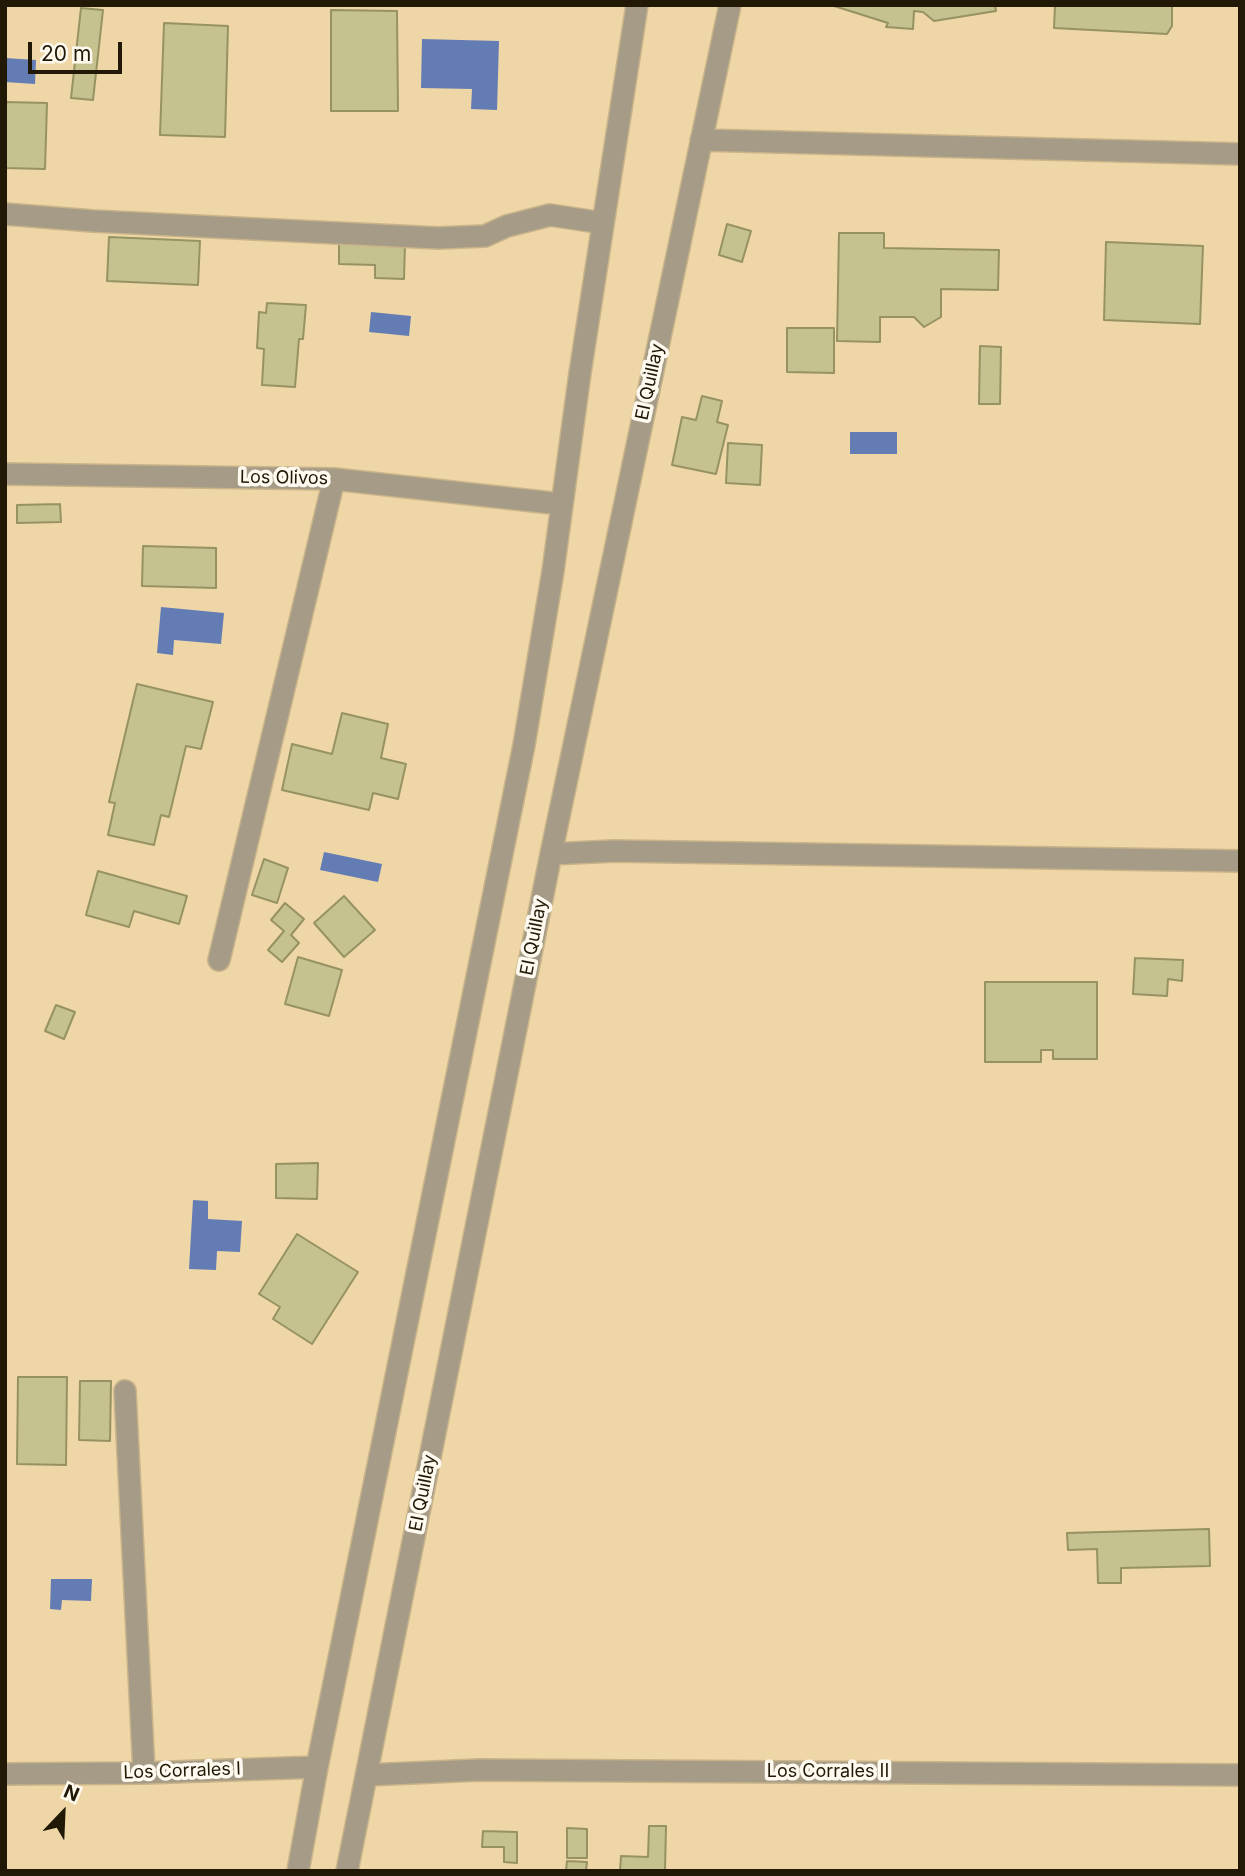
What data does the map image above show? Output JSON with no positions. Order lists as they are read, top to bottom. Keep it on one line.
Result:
{"streets":{"street":["El Quillay","Los Olivos","Los Corrales I","Los Corrales II"]},"crossings":[["El Quillay","Los Corrales II"]],"scale_bar":"20 m","north":"top right"}
